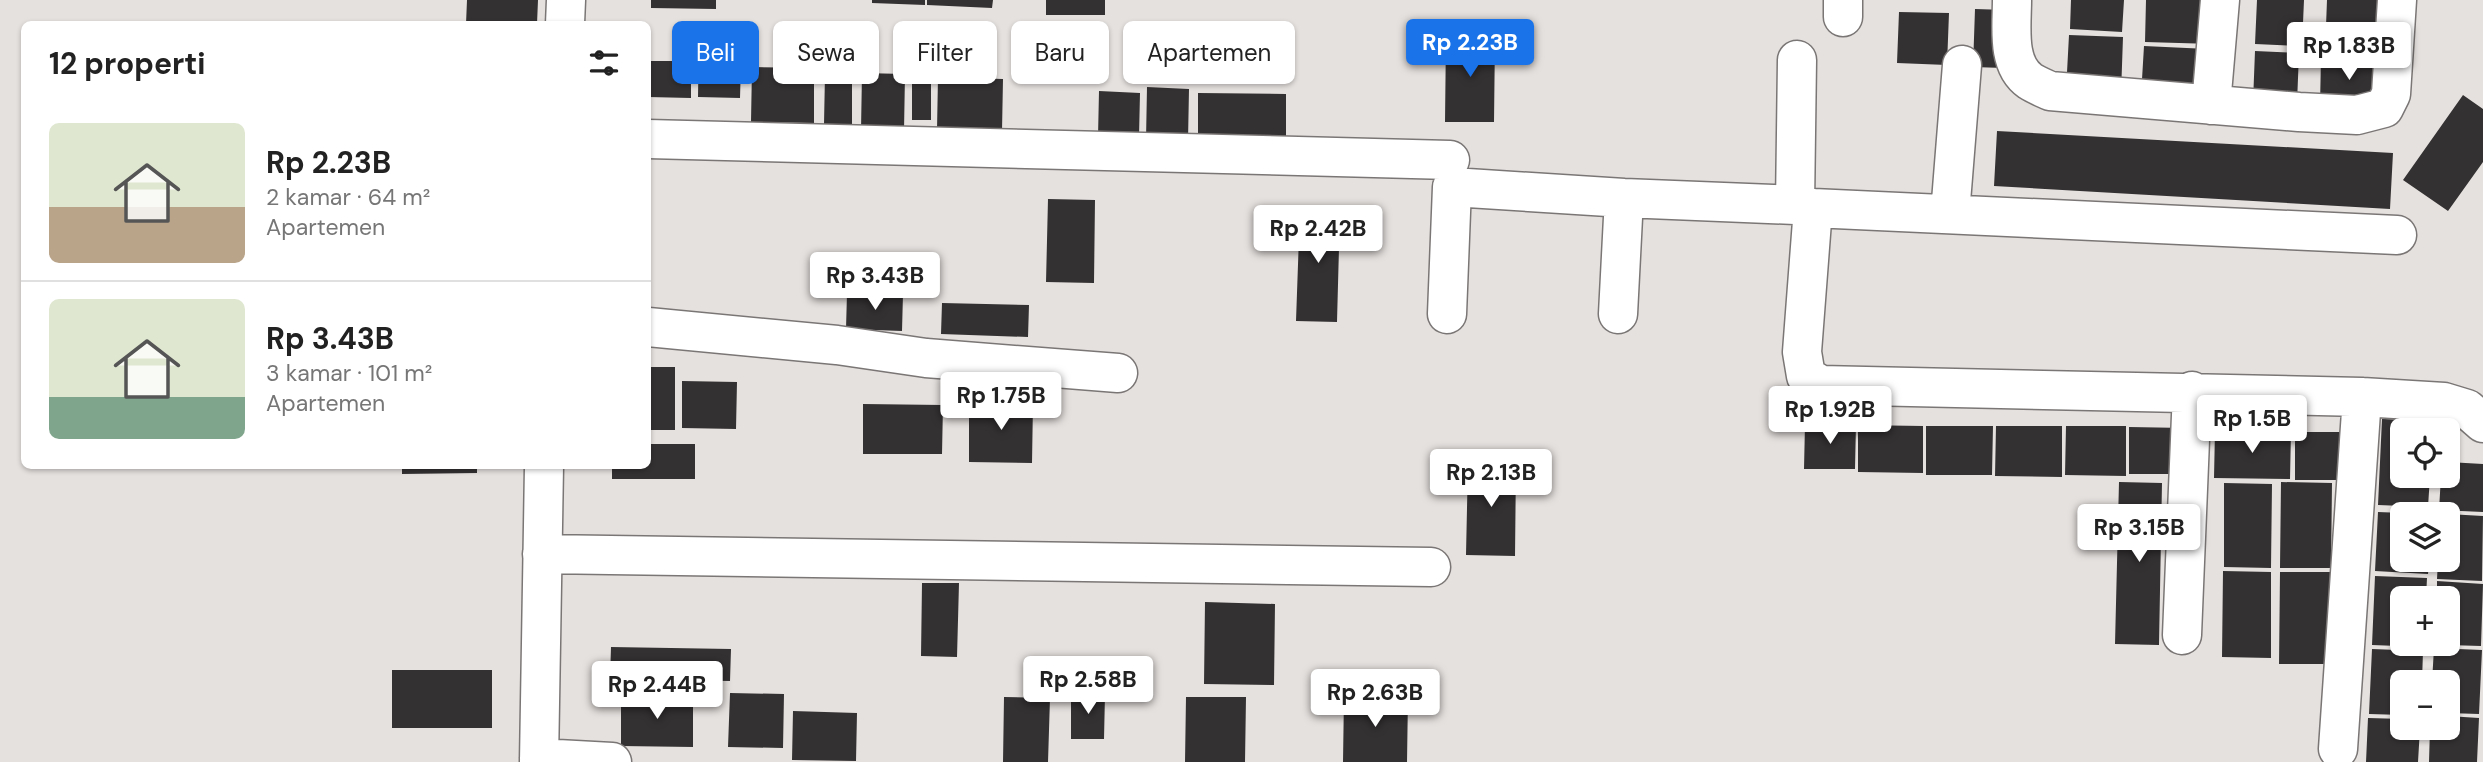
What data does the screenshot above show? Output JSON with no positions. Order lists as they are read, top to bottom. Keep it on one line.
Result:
{"page":{"price":["Rp 2.23B","Rp 1.83B","Rp 2.42B","Rp 3.43B","Rp 1.75B","Rp 1.92B","Rp 1.5B","Rp 2.13B","Rp 3.15B","Rp 2.58B","Rp 2.44B","Rp 2.63B"],"chip":["Beli","Sewa","Filter","Baru","Apartemen"],"heading":"12 properti","list":[{"name":"Rp 2.23B","note":"2 kamar · 64 m² · Apartemen"},{"name":"Rp 3.43B","note":"3 kamar · 101 m² · Apartemen"}],"map_buttons":["+","−"]}}
